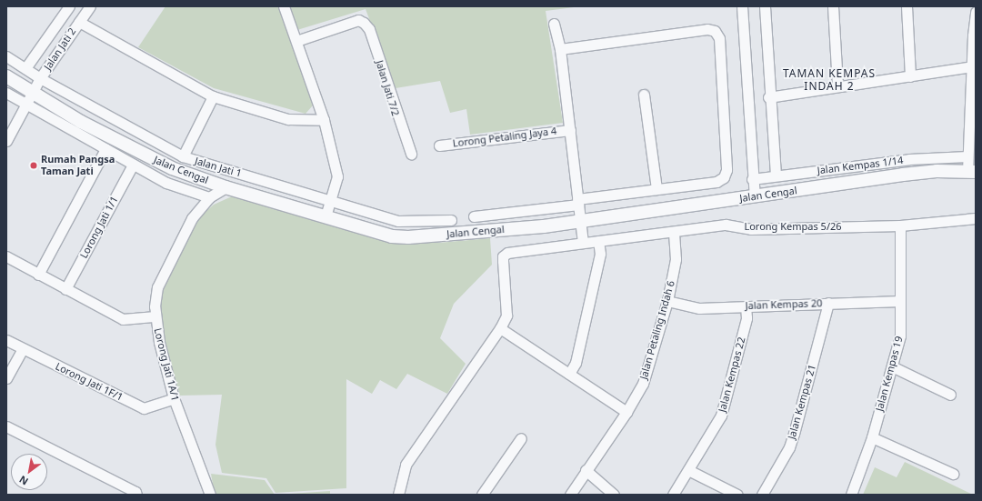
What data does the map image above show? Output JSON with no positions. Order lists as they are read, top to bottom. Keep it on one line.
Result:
{"streets":{"street":["Jalan Jati 2","Jalan Jati 7/2","Lorong Petaling Jaya 4","Jalan Kempas 1/14","Jalan Jati 1","Jalan Cengal","Lorong Kempas 5/26","Lorong Jati 1/1","Jalan Kempas 20","Jalan Petaling Indah 6","Lorong Jati 1A/1","Jalan Kempas 19","Jalan Kempas 22","Lorong Jati 1F/1","Jalan Kempas 21"]},"crossings":[["Jalan Jati 2","Jalan Jati 1"],["Jalan Jati 2","Jalan Cengal"],["Jalan Cengal","Lorong Jati 1A/1"],["Lorong Kempas 5/26","Jalan Petaling Indah 6"],["Lorong Kempas 5/26","Jalan Kempas 19"],["Jalan Kempas 20","Jalan Petaling Indah 6"],["Jalan Kempas 20","Jalan Kempas 19"],["Jalan Kempas 20","Jalan Kempas 22"],["Jalan Kempas 20","Jalan Kempas 21"],["Lorong Jati 1A/1","Lorong Jati 1F/1"]],"districts":["TAMAN KEMPAS INDAH 2"],"places":["Rumah Pangsa Taman Jati"],"north":"bottom left"}
